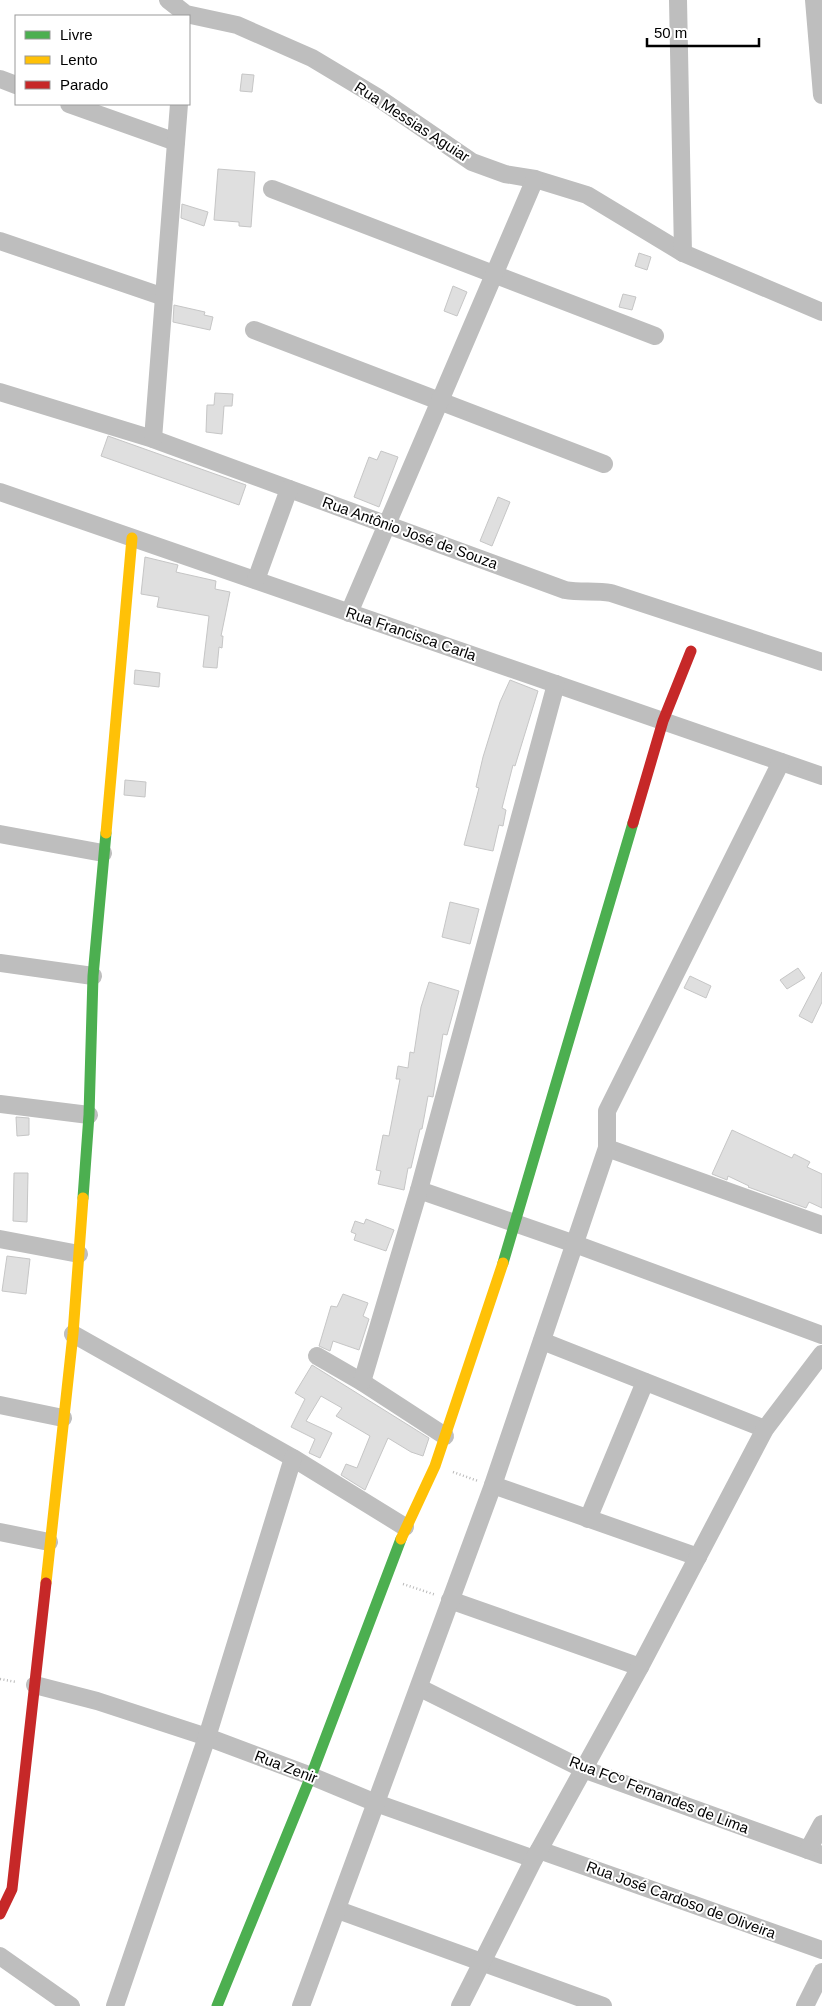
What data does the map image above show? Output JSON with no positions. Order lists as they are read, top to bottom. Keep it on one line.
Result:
{"streets":{"street":["Rua Messias Aguiar","Rua Antônio José de Souza","Rua Francisca Carla","Rua Zenir","Rua FCº Fernandes de Lima","Rua José Cardoso de Oliveira"]},"crossings":[["Rua Zenir","Rua José Cardoso de Oliveira"]],"legend":["Livre","Lento","Parado"],"scale_bar":"50 m"}
